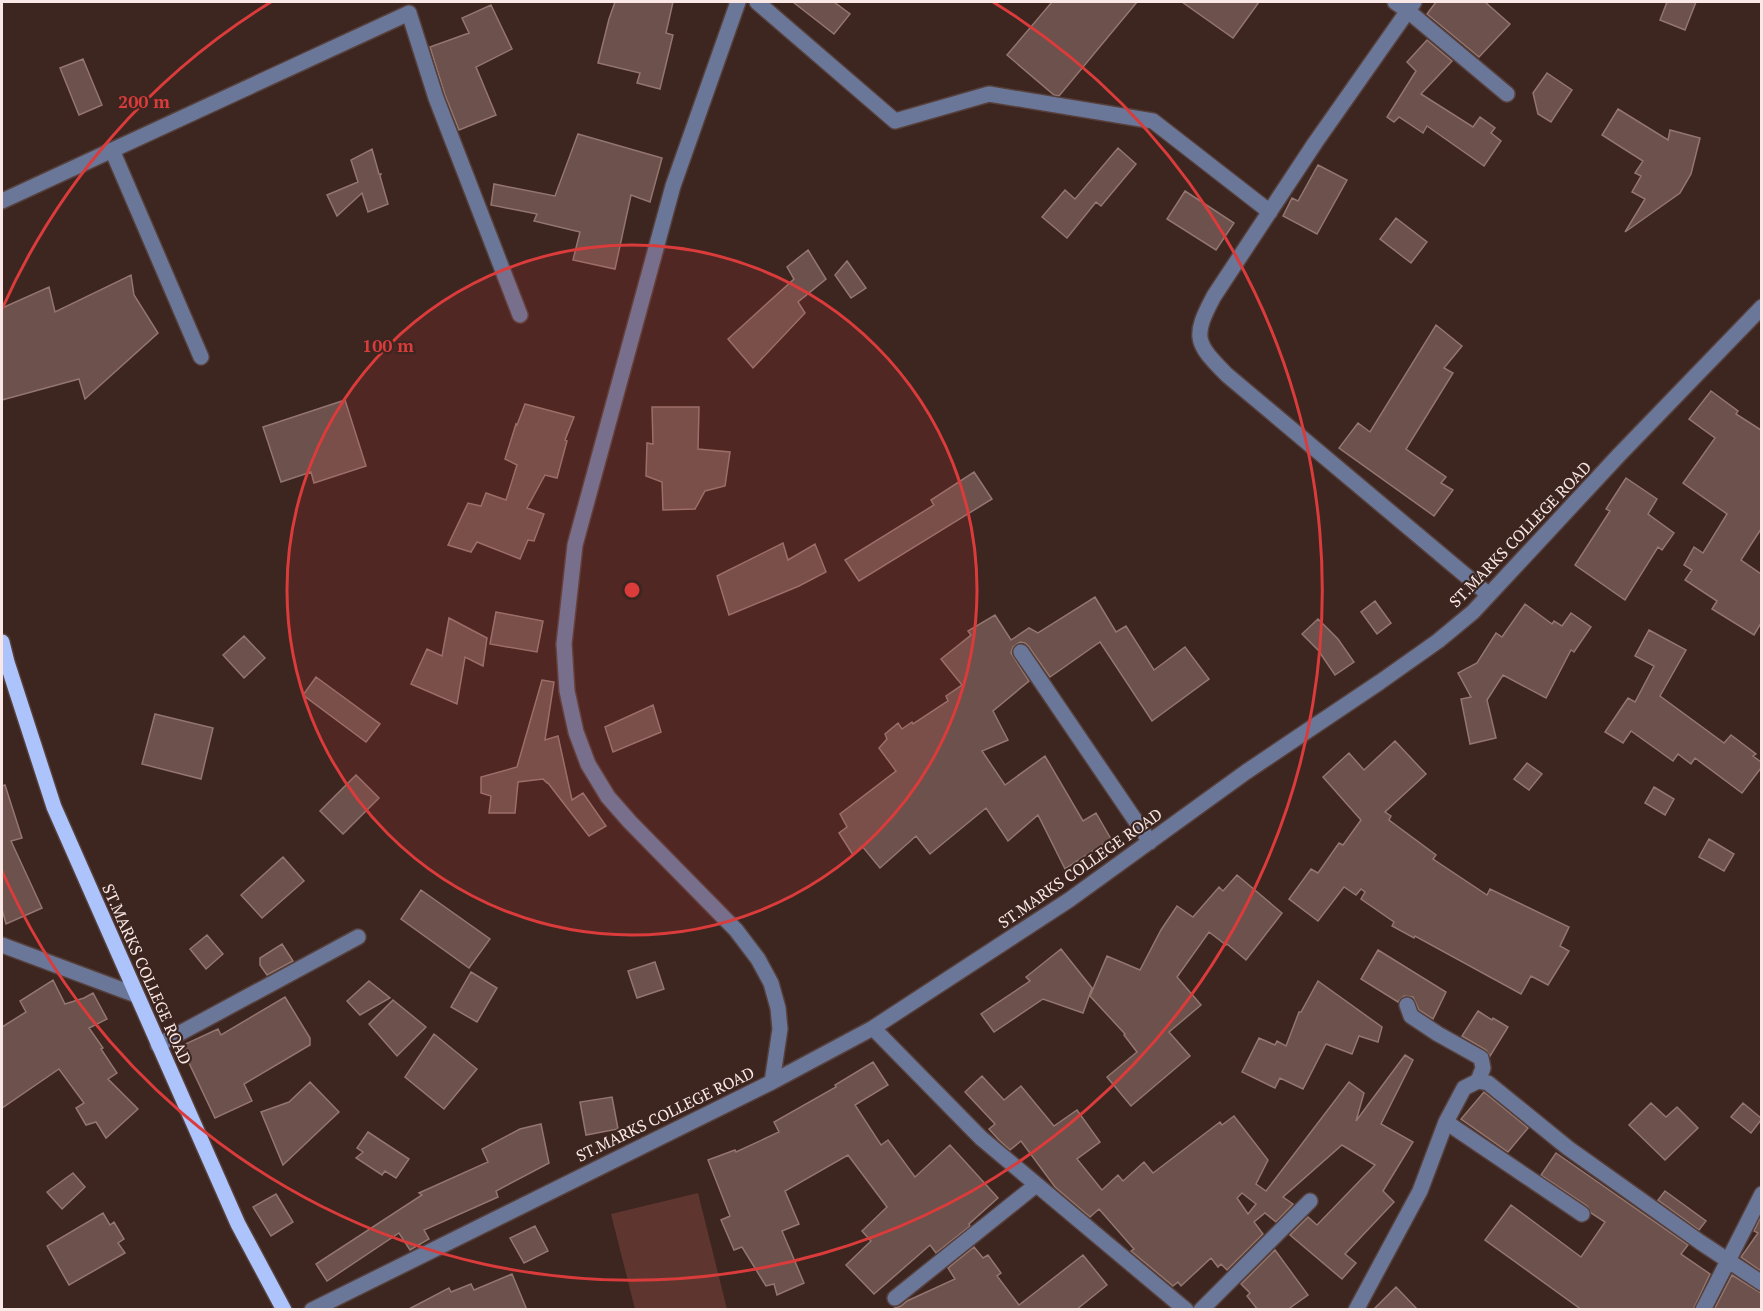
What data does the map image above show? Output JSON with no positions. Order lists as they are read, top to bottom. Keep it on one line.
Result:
{"streets":{"main road":["ST.MARKS COLLEGE ROAD"]},"rings":["200 m","100 m"]}
